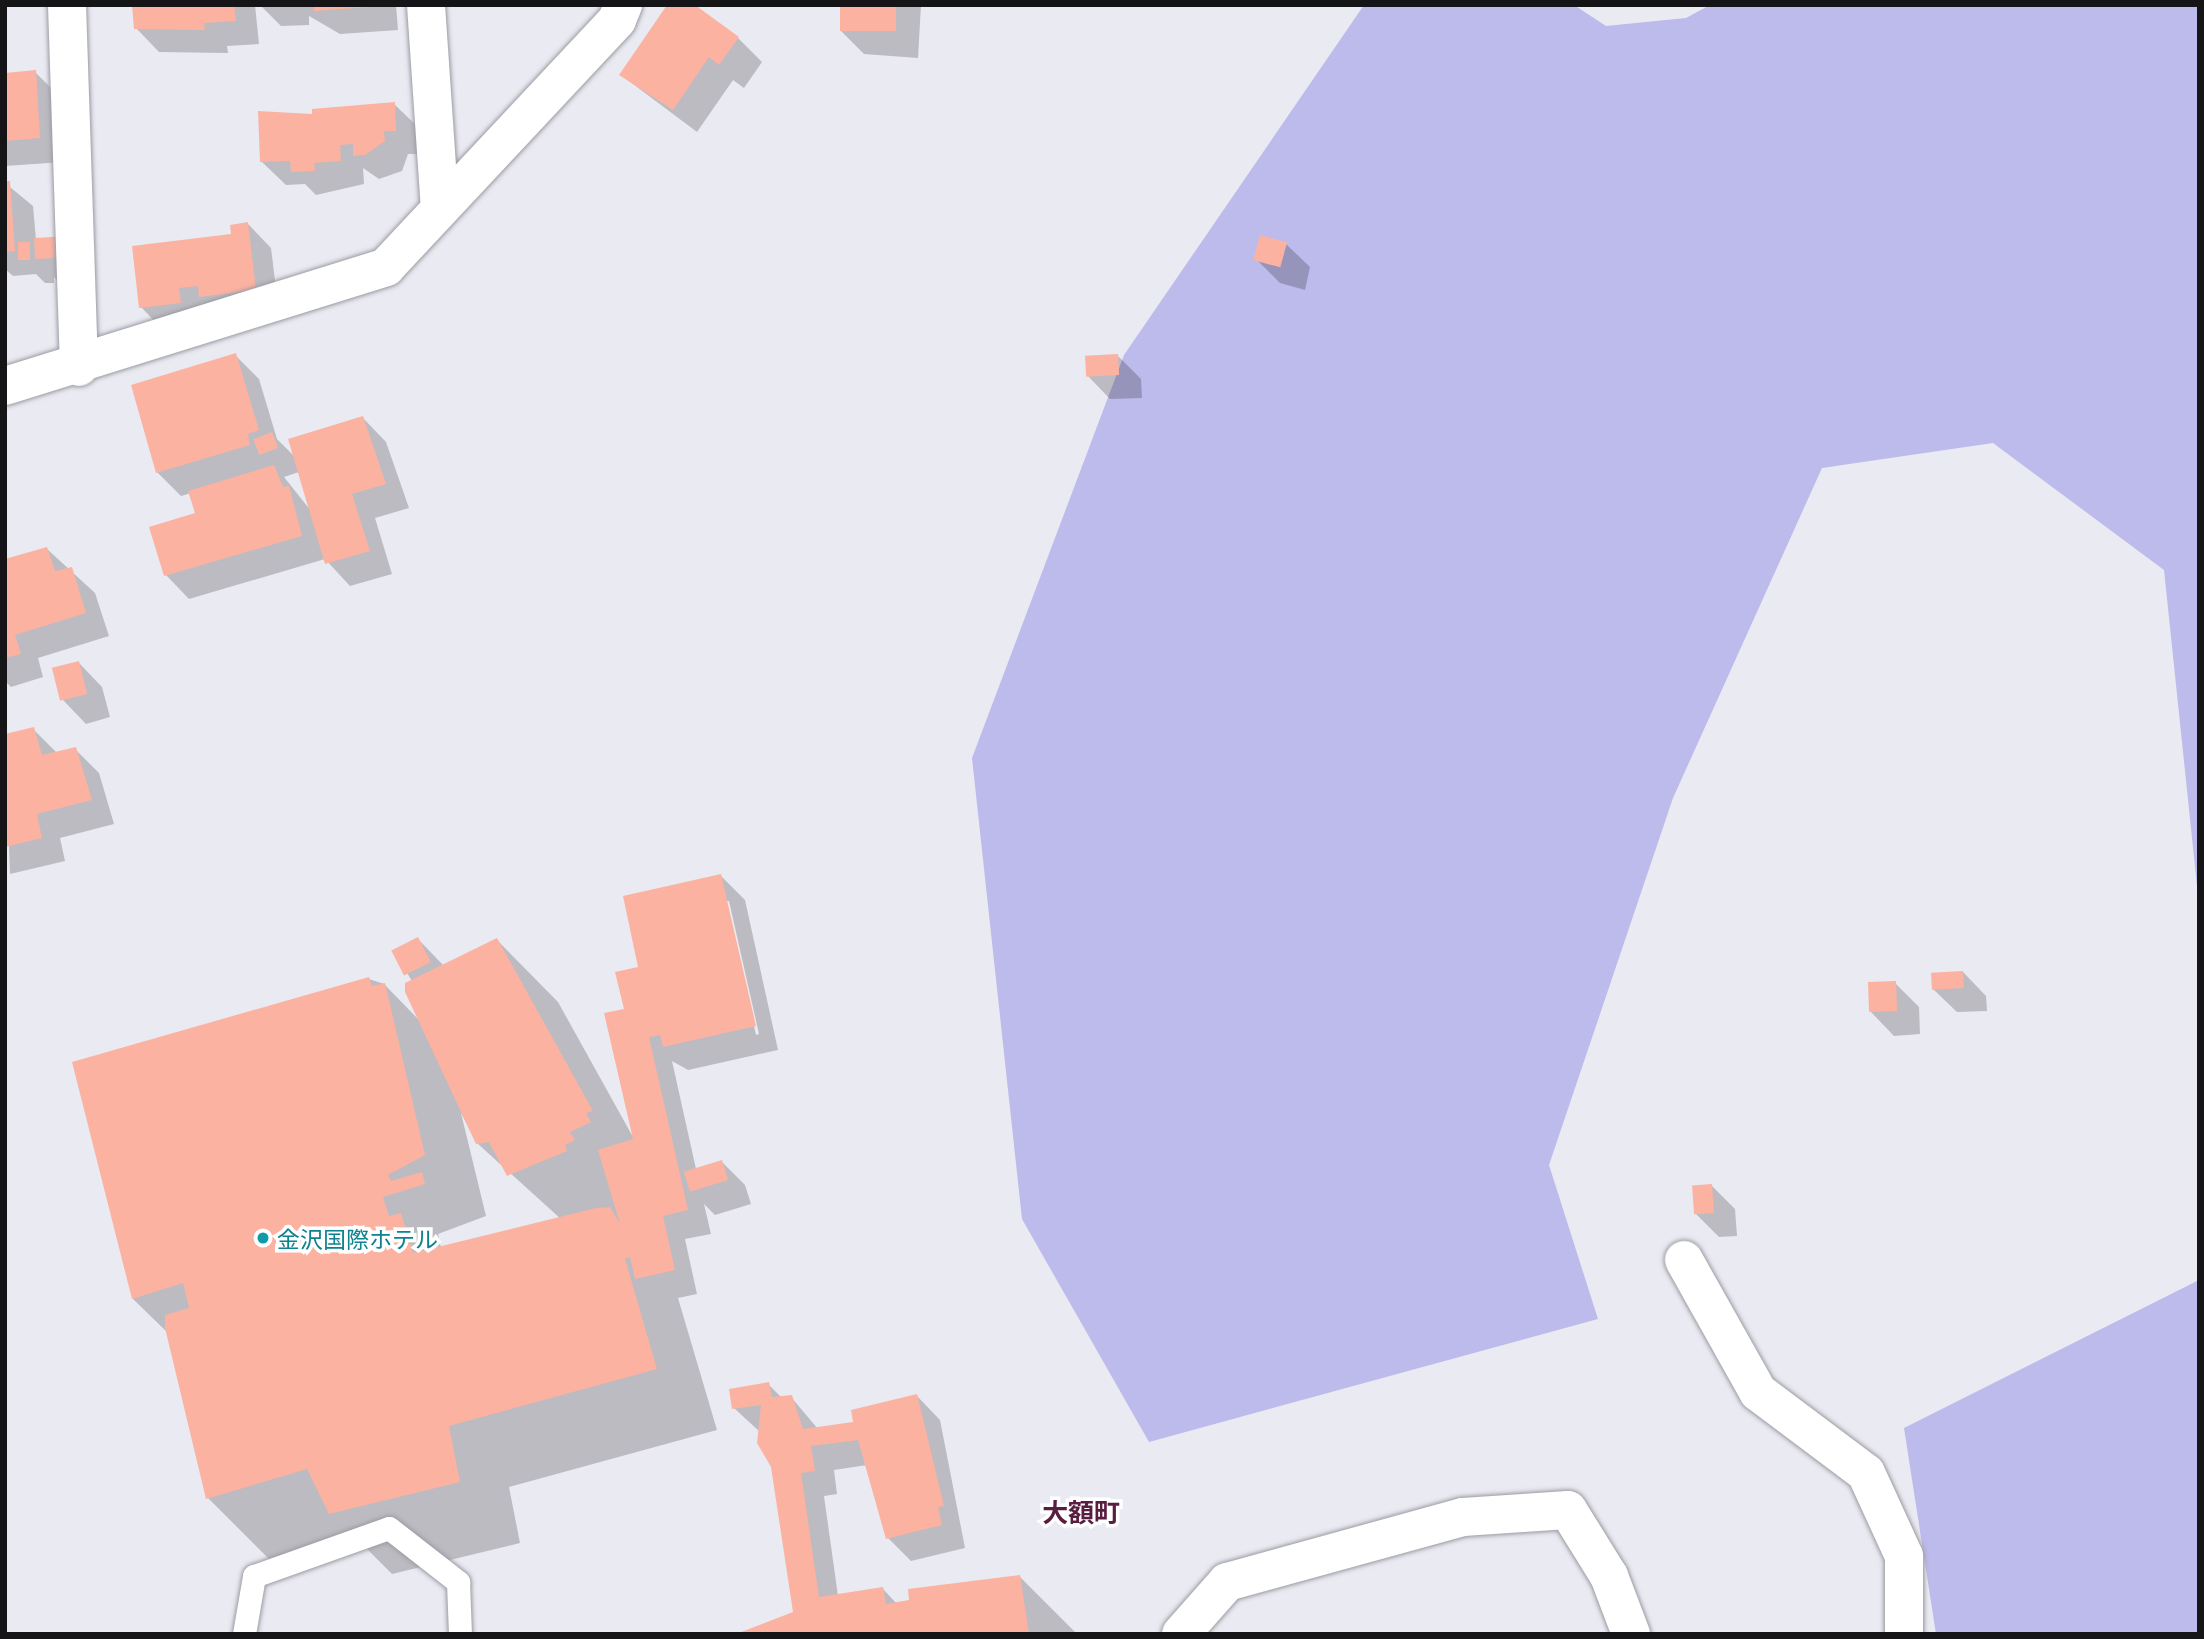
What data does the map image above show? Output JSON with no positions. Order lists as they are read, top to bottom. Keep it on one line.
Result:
{"districts":["大額町"],"places":["金沢国際ホテル"]}
